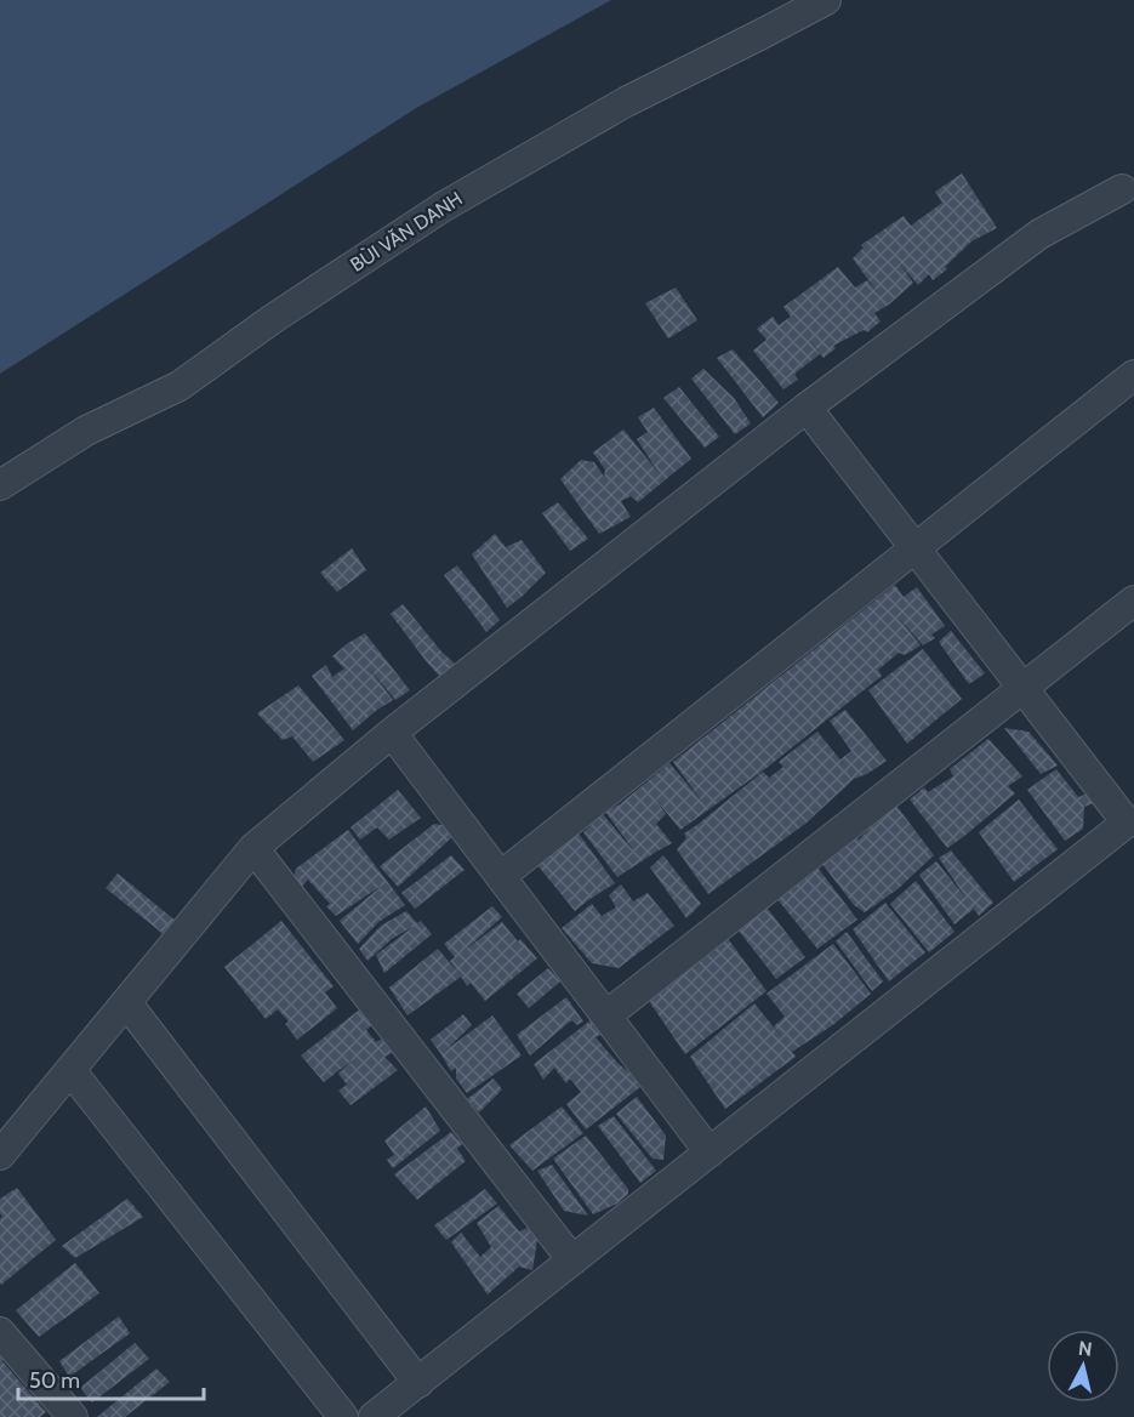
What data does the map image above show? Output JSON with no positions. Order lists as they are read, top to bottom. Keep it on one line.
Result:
{"streets":{"street":["BÙI VĂN DANH"]},"scale_bar":"50 m","north":"top"}
